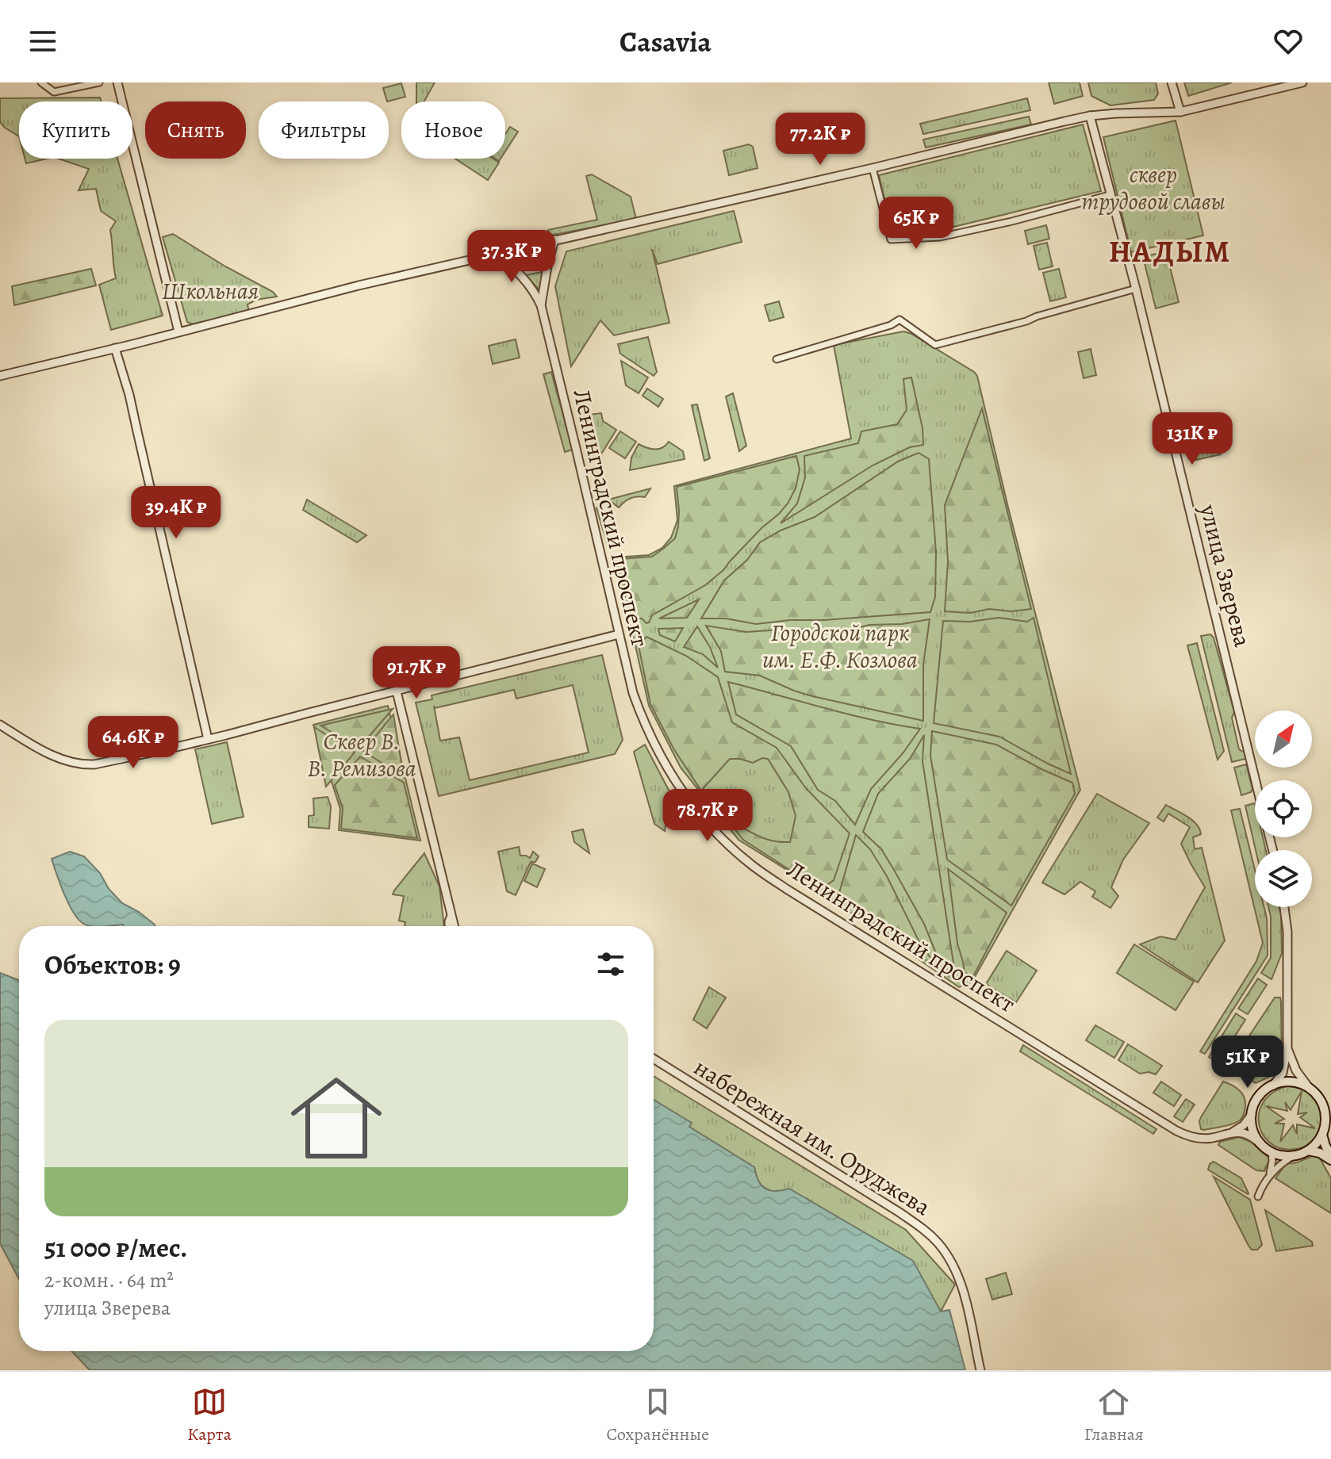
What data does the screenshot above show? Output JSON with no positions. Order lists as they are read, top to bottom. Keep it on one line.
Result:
{"streets":{"street":["Ленинградский проспект","улица Зверева","набережная им. Оруджева"]},"districts":["НАДЫМ"],"parks":["сквер трудовой славы","Школьная","Городской парк им. Е.Ф. Козлова","Сквер В. В. Ремизова"],"north":"top right","page":{"header":"Casavia","chip":["Купить","Снять","Фильтры","Новое"],"price":["77.2K ₽","65K ₽","37.3K ₽","131K ₽","39.4K ₽","91.7K ₽","64.6K ₽","78.7K ₽","51K ₽"],"heading":"Объектов: 9","list":[{"name":"51 000 ₽/мес.","note":"2-комн. · 64 m² · улица Зверева"}],"tabs":["Карта","Сохранённые","Главная"]}}
